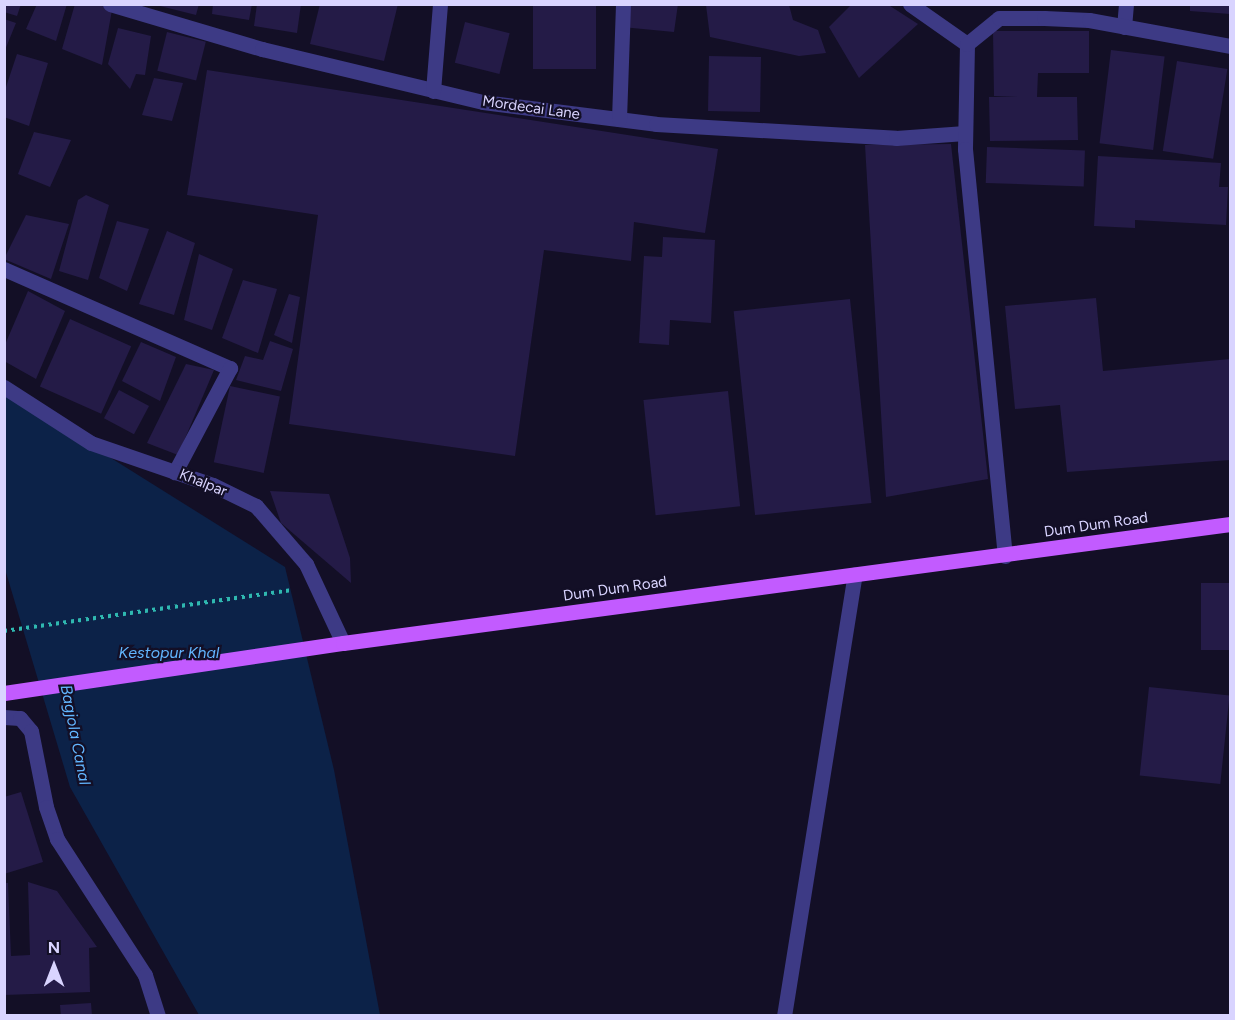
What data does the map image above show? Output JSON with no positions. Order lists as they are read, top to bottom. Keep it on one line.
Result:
{"streets":{"main road":["Dum Dum Road"],"street":["Mordecai Lane","Khalpar"]},"crossings":[["Khalpar","Dum Dum Road"]],"water":["Kestopur Khal","Bagjola Canal"],"north":"top"}
